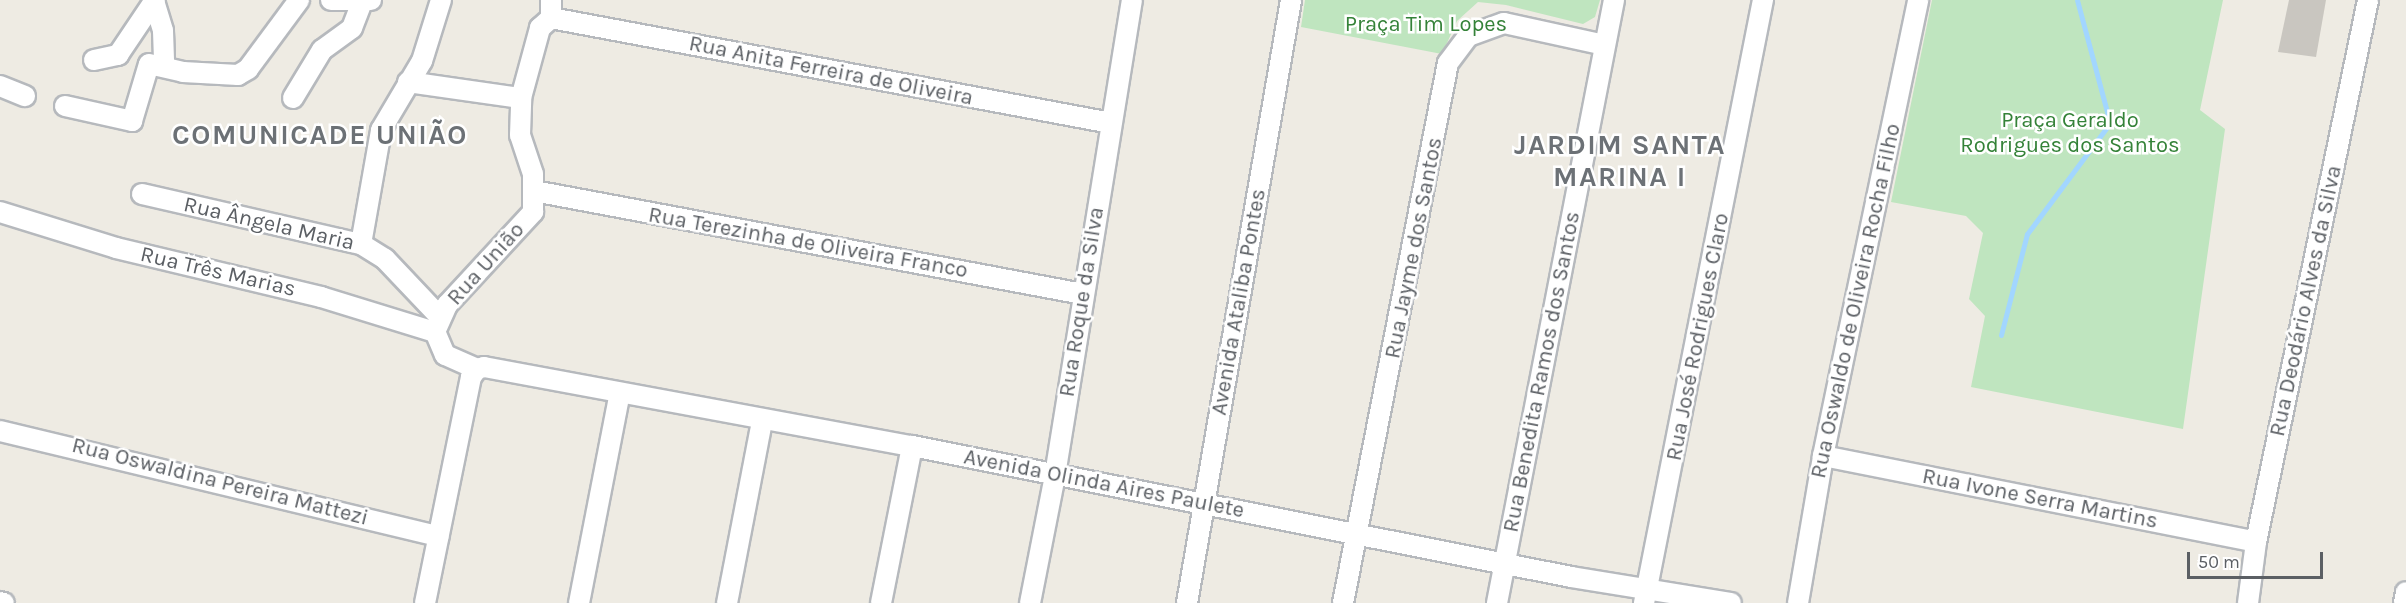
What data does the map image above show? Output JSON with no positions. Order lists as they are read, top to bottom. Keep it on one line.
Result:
{"streets":{"street":["Rua Anita Ferreira de Oliveira","Rua Ângela Maria","Rua Terezinha de Oliveira Franco","Rua Jayme dos Santos","Rua União","Rua Três Marias","Rua Oswaldo de Oliveira Rocha Filho","Rua Deodário Alves da Silva","Rua Roque da Silva","Avenida Ataliba Pontes","Rua José Rodrigues Claro","Rua Benedita Ramos dos Santos","Rua Oswaldina Pereira Mattezi","Avenida Olinda Aires Paulete","Rua Ivone Serra Martins"]},"crossings":[["Rua Anita Ferreira de Oliveira","Rua União"],["Rua Anita Ferreira de Oliveira","Rua Roque da Silva"],["Rua Ângela Maria","Rua União"],["Rua Ângela Maria","Rua Três Marias"],["Rua Terezinha de Oliveira Franco","Rua União"],["Rua Terezinha de Oliveira Franco","Rua Roque da Silva"],["Rua Jayme dos Santos","Rua Benedita Ramos dos Santos"],["Rua Jayme dos Santos","Avenida Olinda Aires Paulete"],["Rua União","Rua Três Marias"],["Rua Oswaldo de Oliveira Rocha Filho","Rua Ivone Serra Martins"],["Rua Deodário Alves da Silva","Rua Ivone Serra Martins"],["Rua Roque da Silva","Avenida Olinda Aires Paulete"],["Avenida Ataliba Pontes","Avenida Olinda Aires Paulete"],["Rua José Rodrigues Claro","Avenida Olinda Aires Paulete"],["Rua Benedita Ramos dos Santos","Avenida Olinda Aires Paulete"]],"districts":["COMUNICADE UNIÃO","JARDIM SANTA MARINA I"],"parks":["Praça Tim Lopes","Praça Geraldo Rodrigues dos Santos"],"scale_bar":"50 m"}
